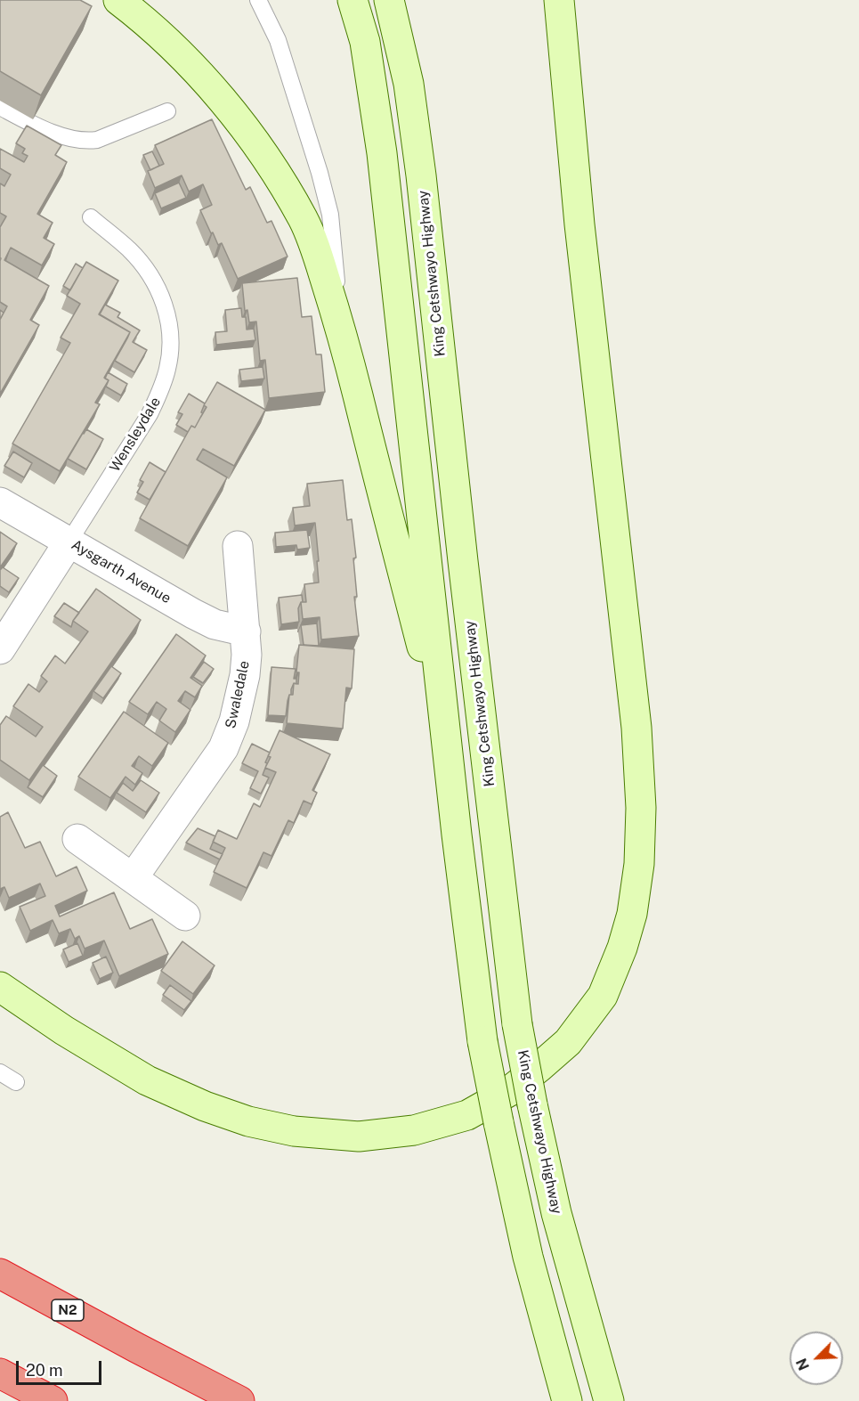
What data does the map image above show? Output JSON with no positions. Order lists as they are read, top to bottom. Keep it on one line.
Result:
{"streets":{"highway":["N2"],"main road":["King Cetshwayo Highway"],"street":["Aysgarth Avenue","Swaledale"],"lane":["Wensleydale"]},"crossings":[["Wensleydale","Aysgarth Avenue"],["Aysgarth Avenue","Swaledale"]],"scale_bar":"20 m","north":"bottom left"}
